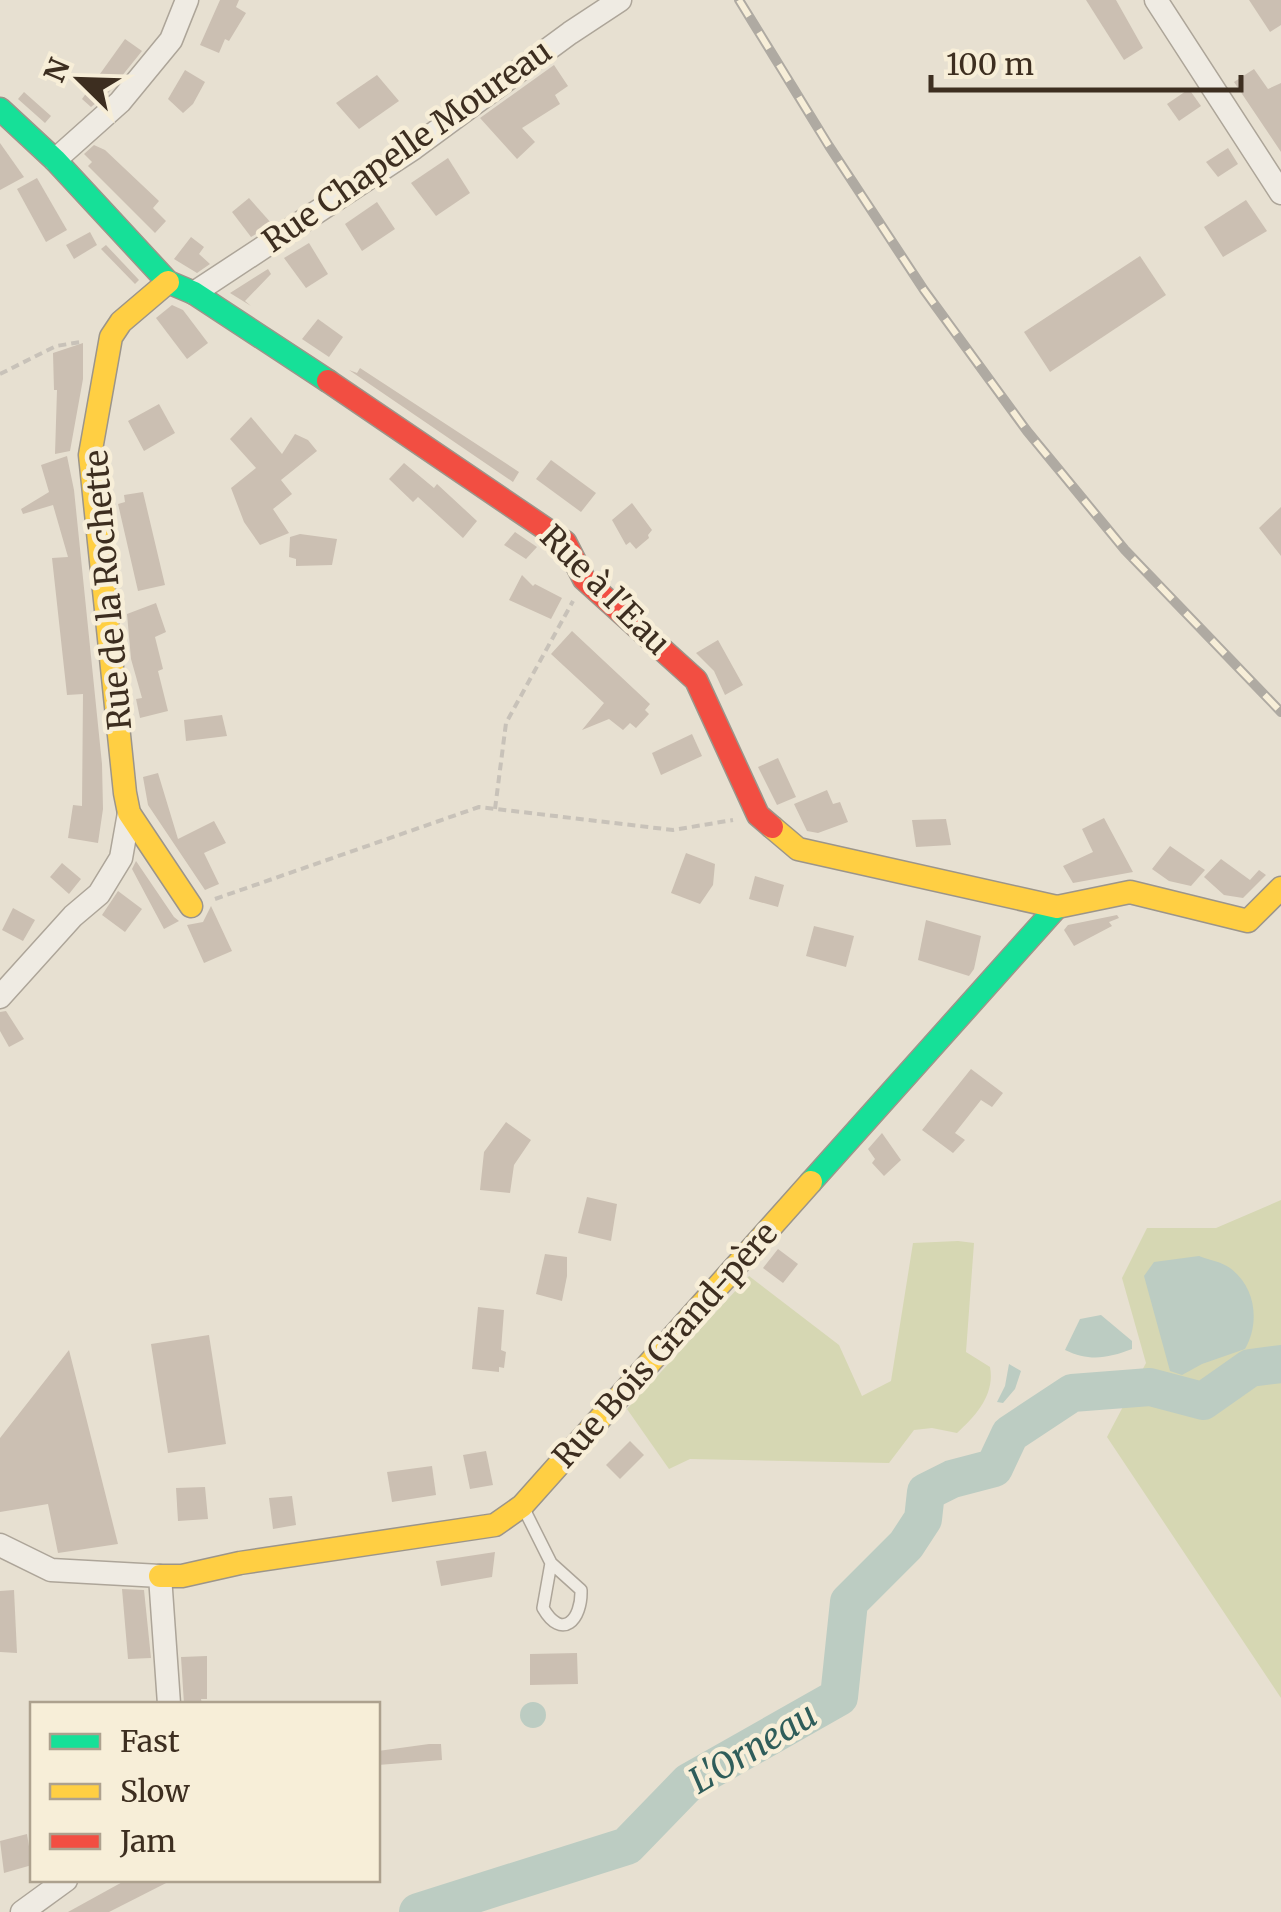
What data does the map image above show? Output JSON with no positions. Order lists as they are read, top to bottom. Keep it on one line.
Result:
{"streets":{"street":["Rue Chapelle Moureau","Rue de la Rochette","Rue à l'Eau","Rue Bois Grand-père"]},"crossings":[["Rue Chapelle Moureau","Rue à l'Eau"],["Rue à l'Eau","Rue Bois Grand-père"]],"water":["L'Orneau"],"legend":["Fast","Slow","Jam"],"scale_bar":"100 m","north":"top left"}
